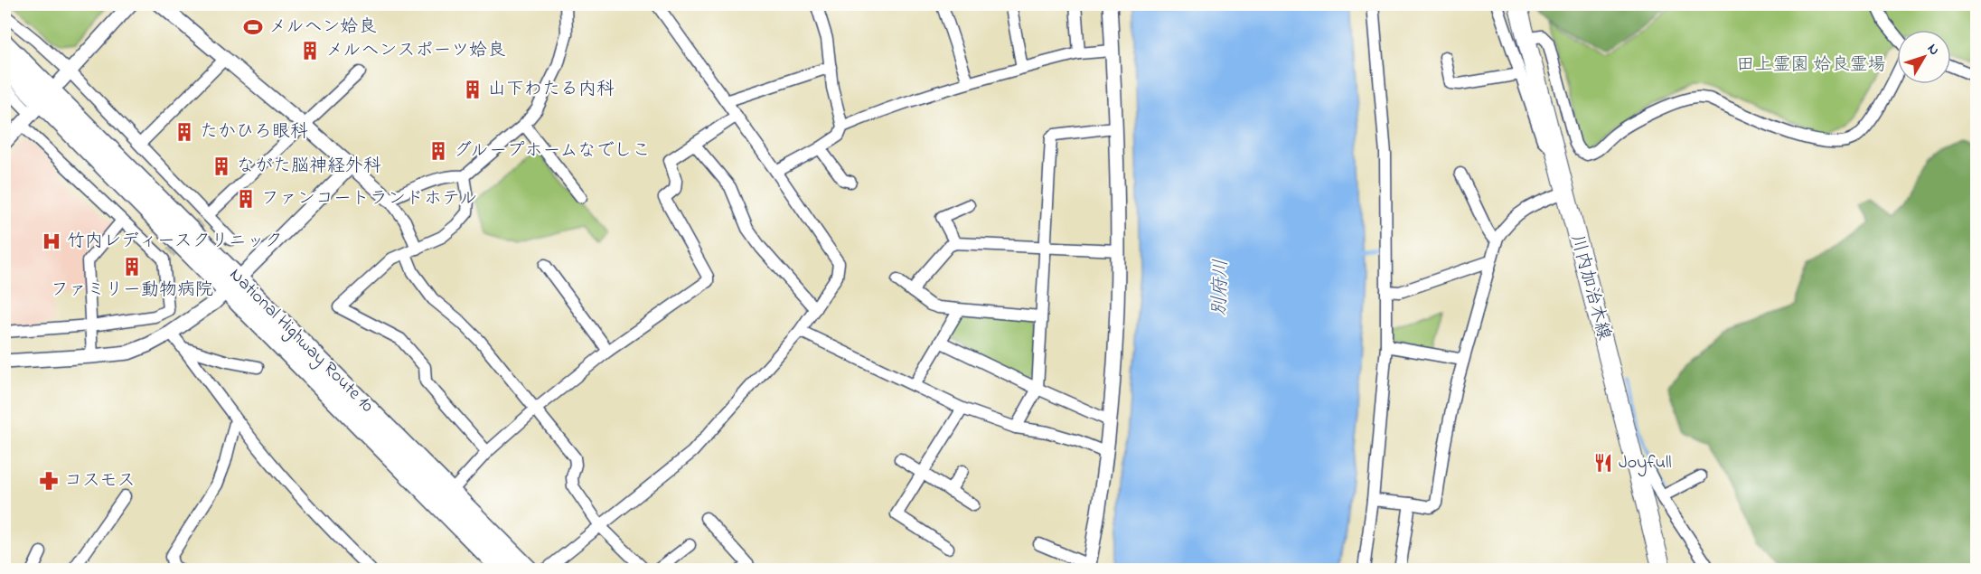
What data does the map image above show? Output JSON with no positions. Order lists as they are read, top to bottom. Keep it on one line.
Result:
{"streets":{"highway":["National Highway Route 10"],"main road":["川内加治木線"]},"water":["別府川"],"parks":["田上霊園 姶良霊場"],"places":{"sports":["メルヘン姶良"],"building":["メルヘンスポーツ姶良","山下わたる内科","たかひろ眼科","グループホームなでしこ","ながた脳神経外科","ファンコートランドホテル","ファミリー動物病院"],"hospital":["竹内レディースクリニック"],"restaurant":["Joyfull"],"pharmacy":["コスモス"]},"north":"top right"}
